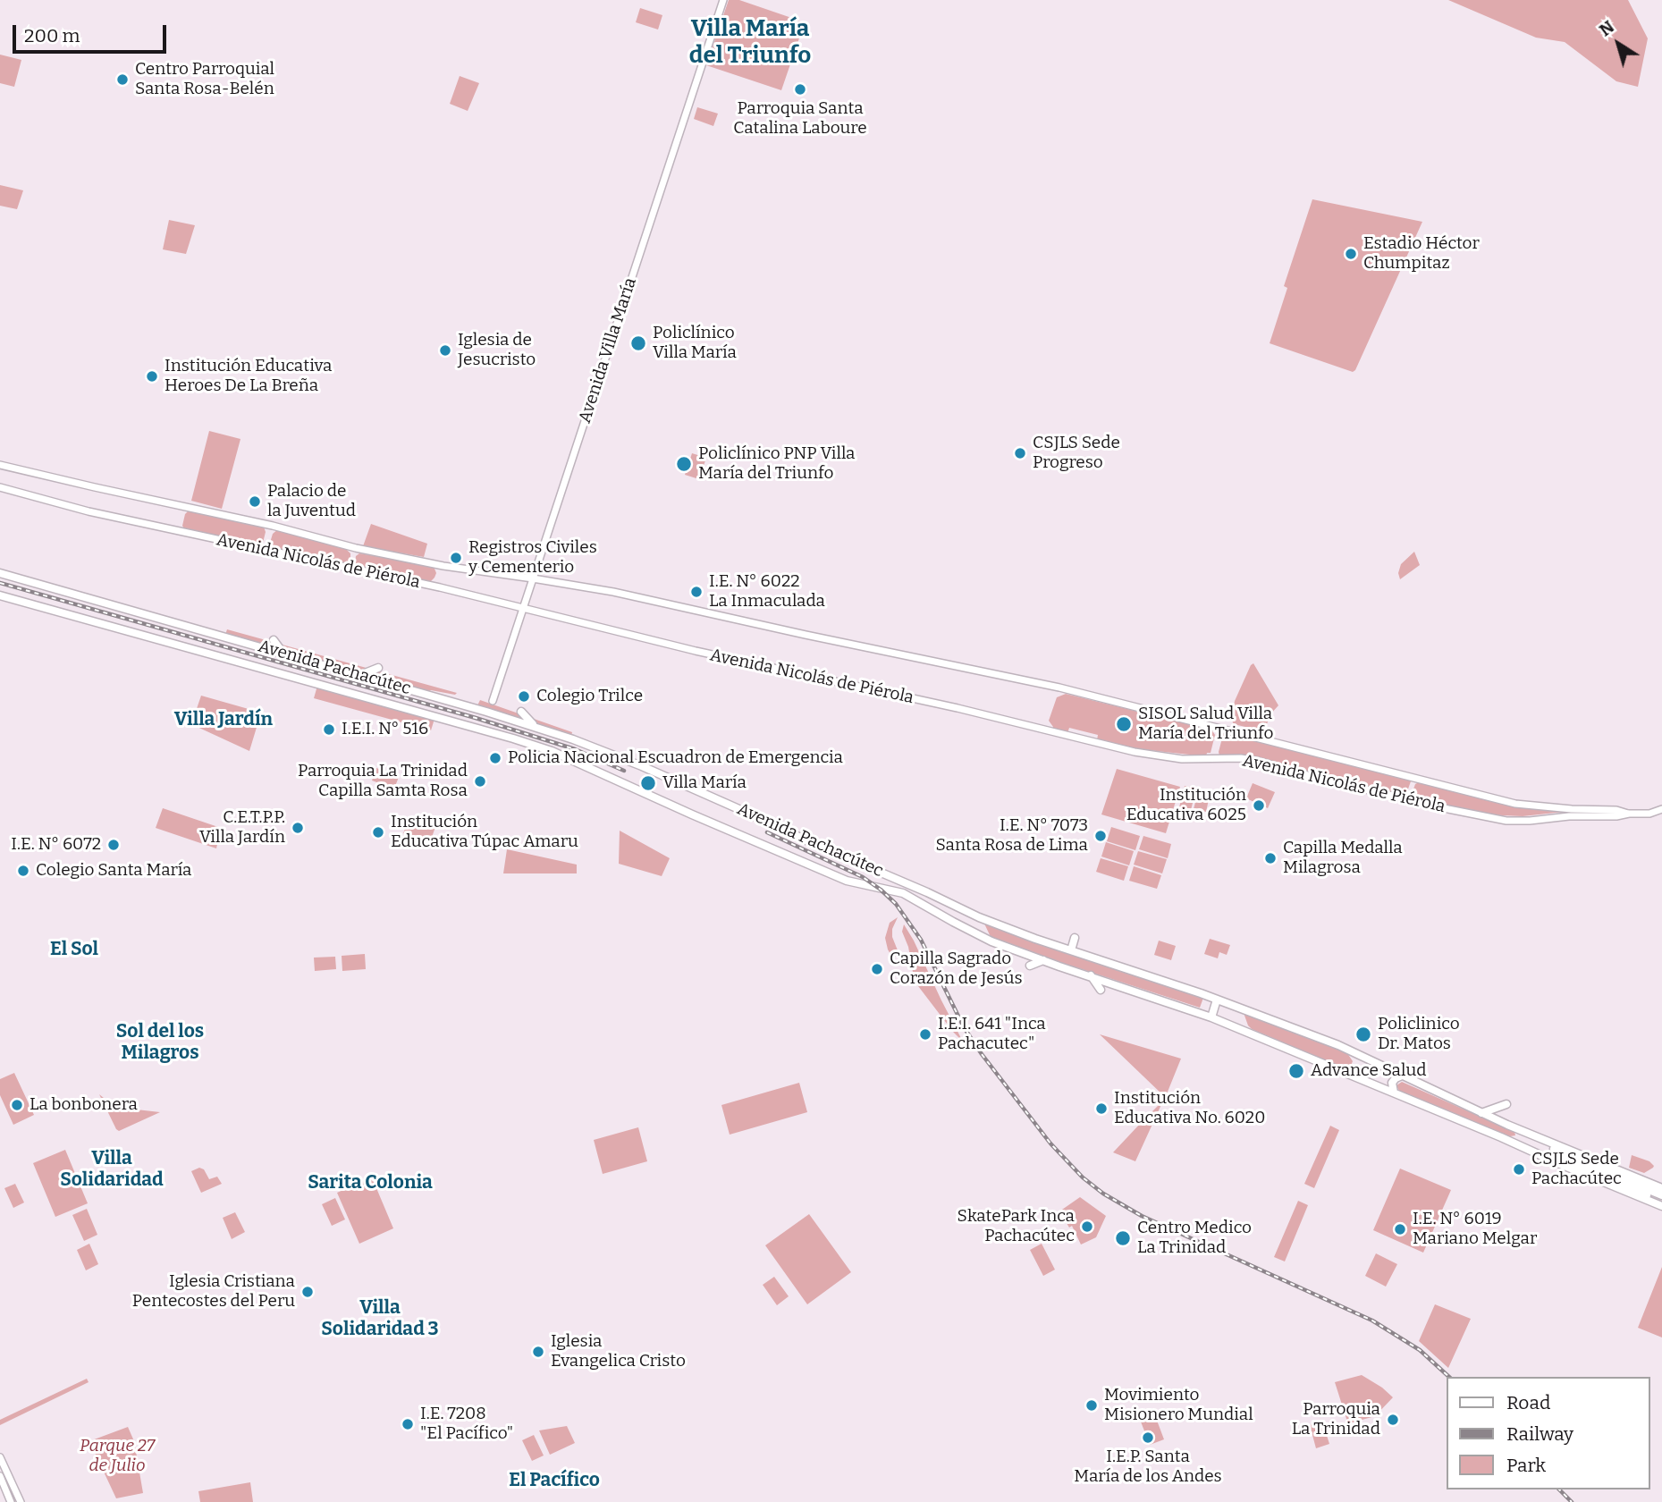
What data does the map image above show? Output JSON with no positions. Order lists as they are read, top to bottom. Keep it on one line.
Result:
{"streets":{"main road":["Avenida Villa María","Avenida Nicolás de Piérola","Avenida Pachacútec"]},"crossings":[["Avenida Villa María","Avenida Nicolás de Piérola"]],"districts":["Villa María del Triunfo","Villa Jardín","El Sol","Sol del los Milagros","Villa Solidaridad","Sarita Colonia","Villa Solidaridad 3","El Pacífico"],"parks":["Parque 27 de Julio"],"places":["Centro Parroquial Santa Rosa-Belén","Parroquia Santa Catalina Laboure","Estadio Héctor Chumpitaz","Policlínico Villa María","Iglesia de Jesucristo","Institución Educativa Heroes De La Breña","CSJLS Sede Progreso","Policlínico PNP Villa María del Triunfo","Palacio de la Juventud","Registros Civiles y Cementerio","I.E. N° 6022 La Inmaculada","Colegio Trilce","SISOL Salud Villa María del Triunfo","I.E.I. N° 516","Policia Nacional Escuadron de Emergencia","Parroquia La Trinidad Capilla Samta Rosa","Villa María","Institución Educativa 6025","C.E.T.P.P. Villa Jardín","Institución Educativa Túpac Amaru","I.E. N° 7073 Santa Rosa de Lima","I.E. N° 6072","Capilla Medalla Milagrosa","Colegio Santa María","Capilla Sagrado Corazón de Jesús","I.E.I. 641 \"Inca Pachacutec\"","Policlinico Dr. Matos","Advance Salud","La bonbonera","Institución Educativa No. 6020","CSJLS Sede Pachacútec","SkatePark Inca Pachacútec","I.E. N° 6019 Mariano Melgar","Centro Medico La Trinidad","Iglesia Cristiana Pentecostes del Peru","Iglesia Evangelica Cristo","Movimiento Misionero Mundial","Parroquia La Trinidad","I.E. 7208 \"El Pacífico\"","I.E.P. Santa María de los Andes"],"legend":["Road","Railway","Park"],"scale_bar":"200 m","north":"top left"}
